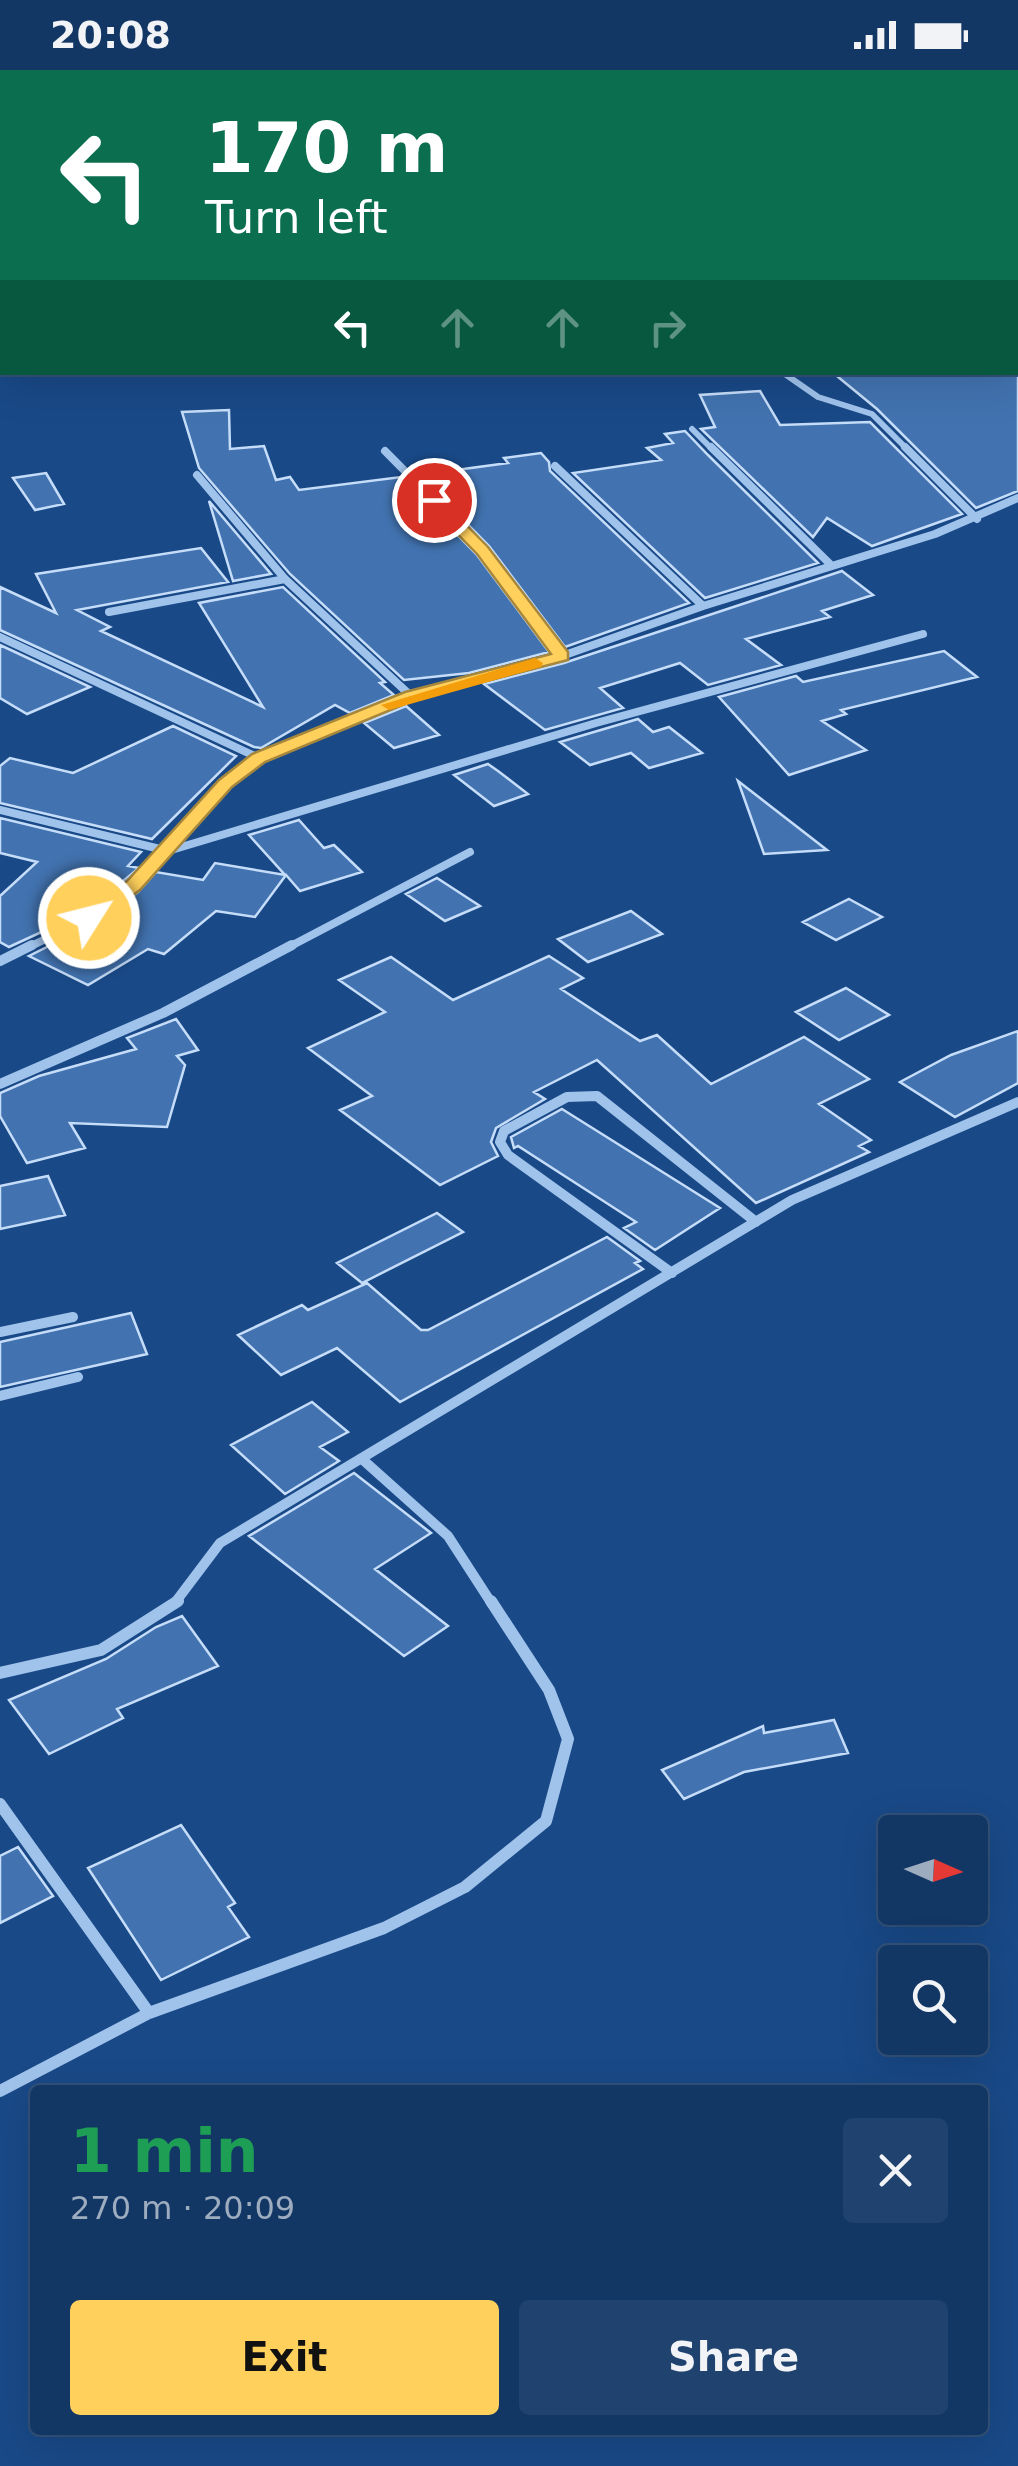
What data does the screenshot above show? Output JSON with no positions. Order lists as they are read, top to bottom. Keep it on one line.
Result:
{"north":"right","page":{"status":"20:08","turn":["170 m","Turn left"],"heading":["1 min","270 m · 20:09"],"buttons":["Exit","Share"]}}
